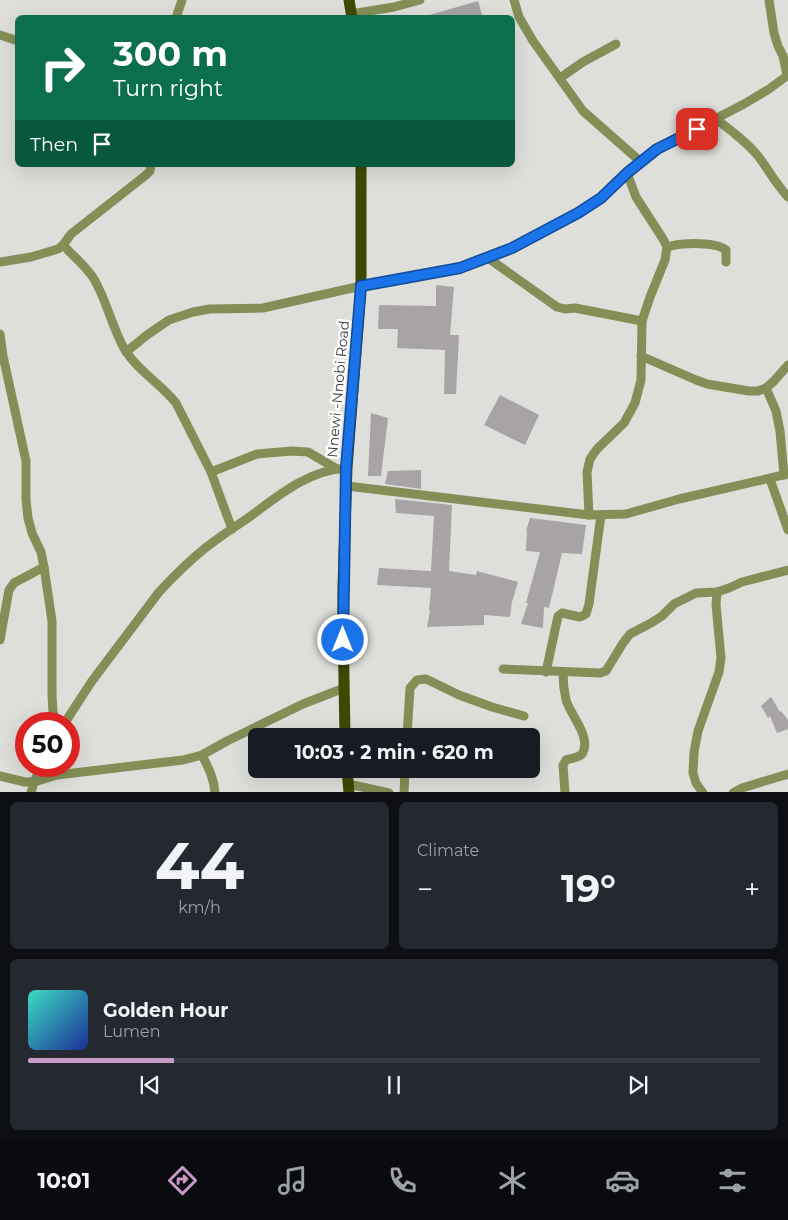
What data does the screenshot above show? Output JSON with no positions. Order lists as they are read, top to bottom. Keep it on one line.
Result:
{"streets":{"main road":["Nnewi -Nnobi Road"]},"page":{"turn":["300 m","Turn right"],"then":"Then","limit":"50","trip":"10:03 · 2 min · 620 m","tile":[["44","km/h"],"Climate"],"heat":["−","19°","+"],"song":["Golden Hour","Lumen"],"tabs":"10:01"}}
